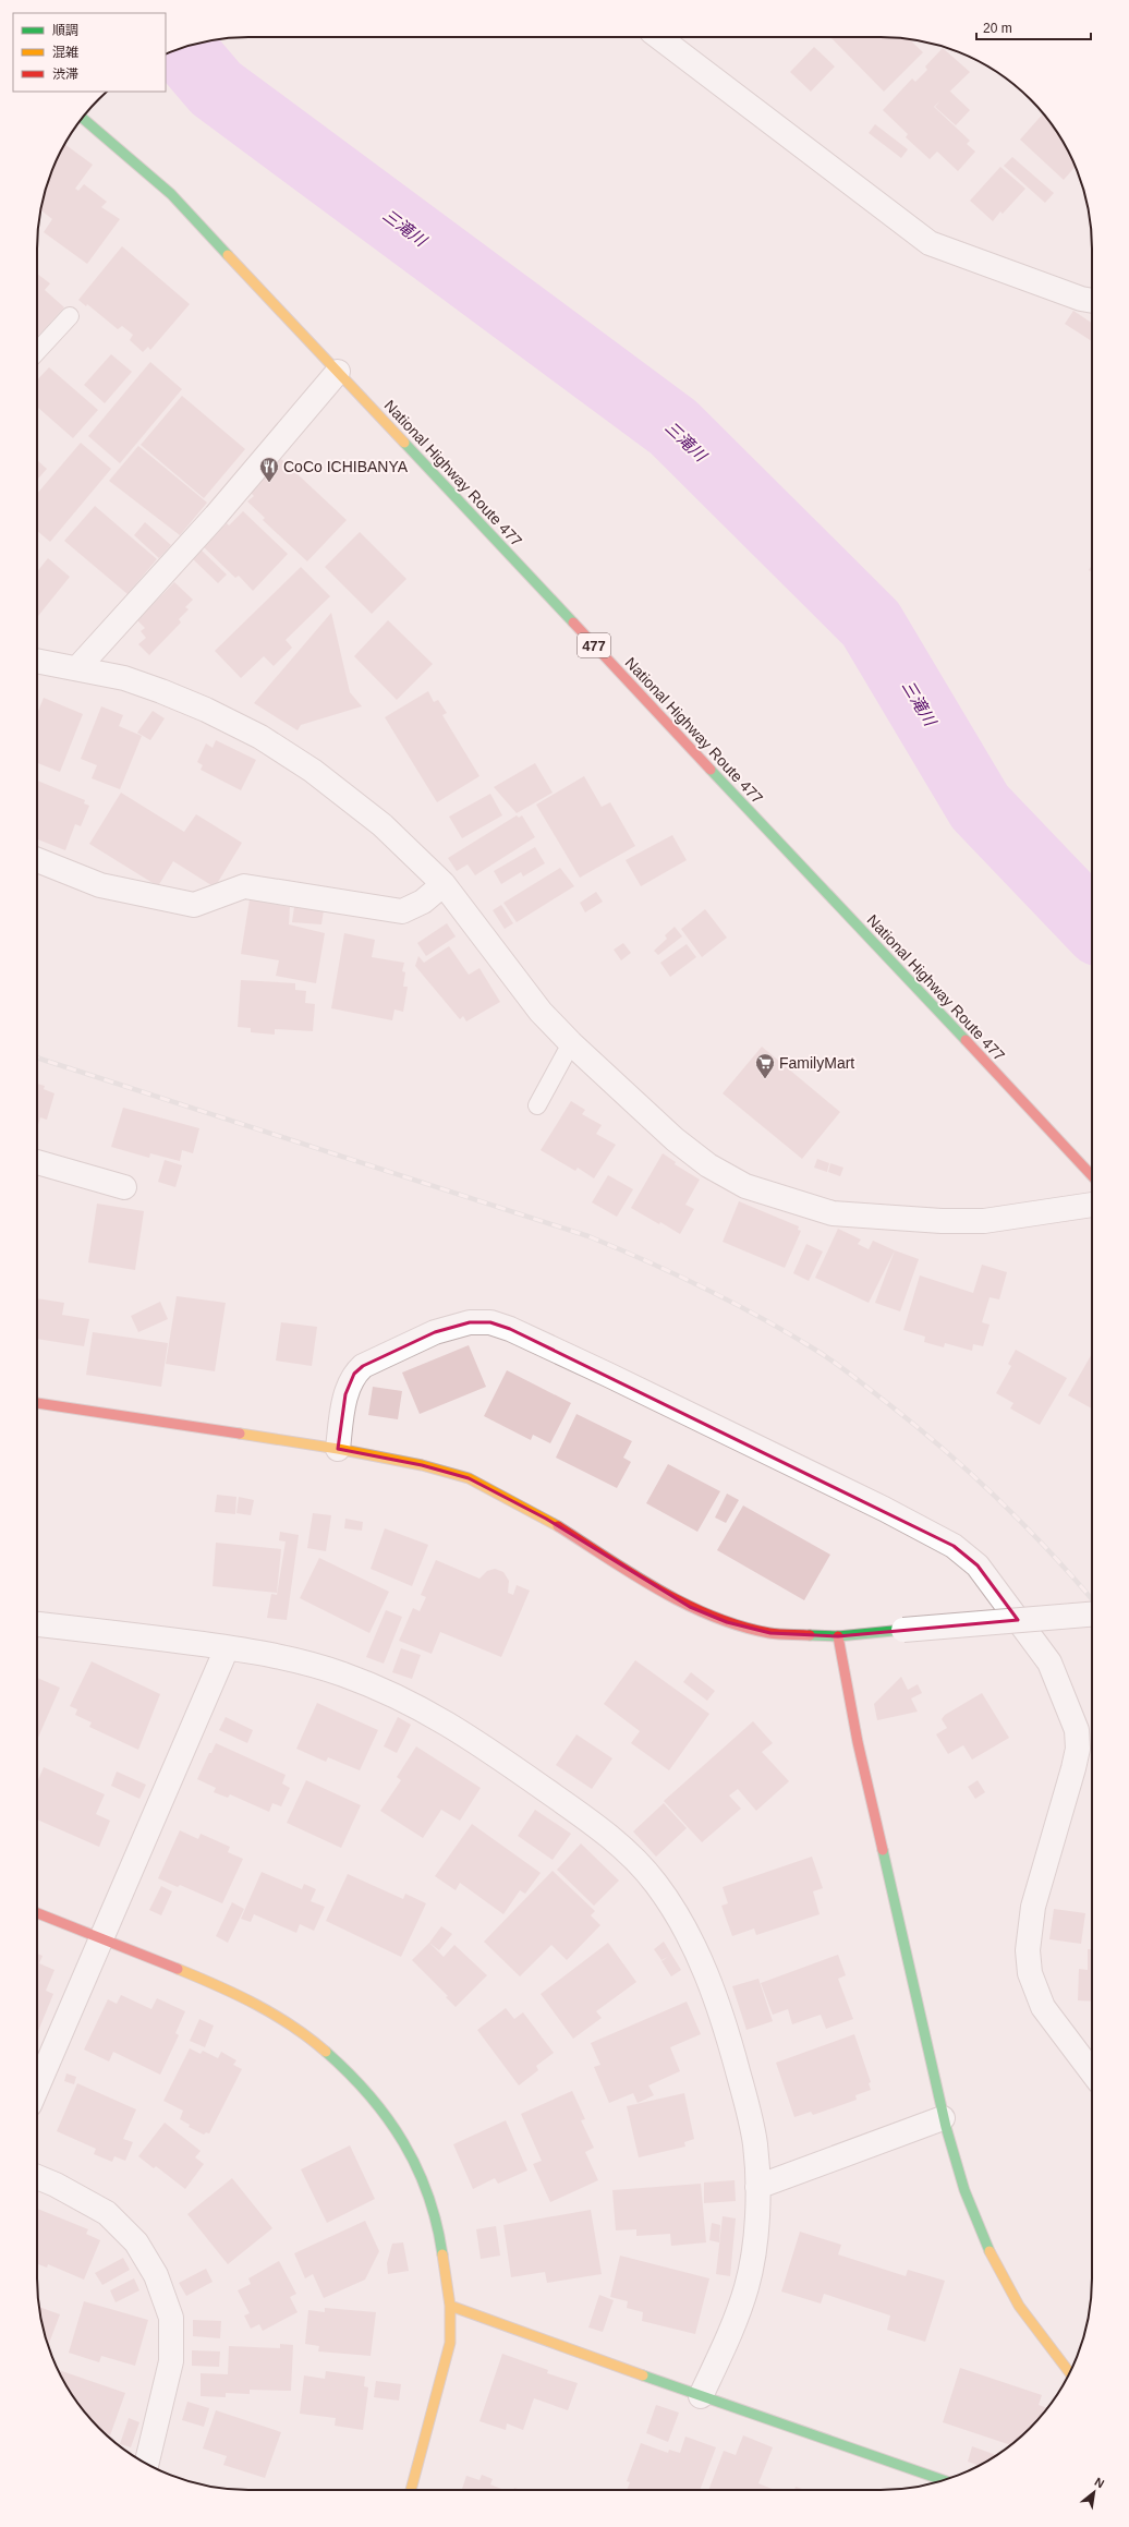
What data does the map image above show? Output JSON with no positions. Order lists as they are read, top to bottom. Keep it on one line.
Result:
{"streets":{"main road":["National Highway Route 477","477"]},"water":["三滝川"],"places":{"restaurant":["CoCo ICHIBANYA"],"supermarket":["FamilyMart"]},"legend":["順調","混雑","渋滞"],"scale_bar":"20 m","north":"top right"}
